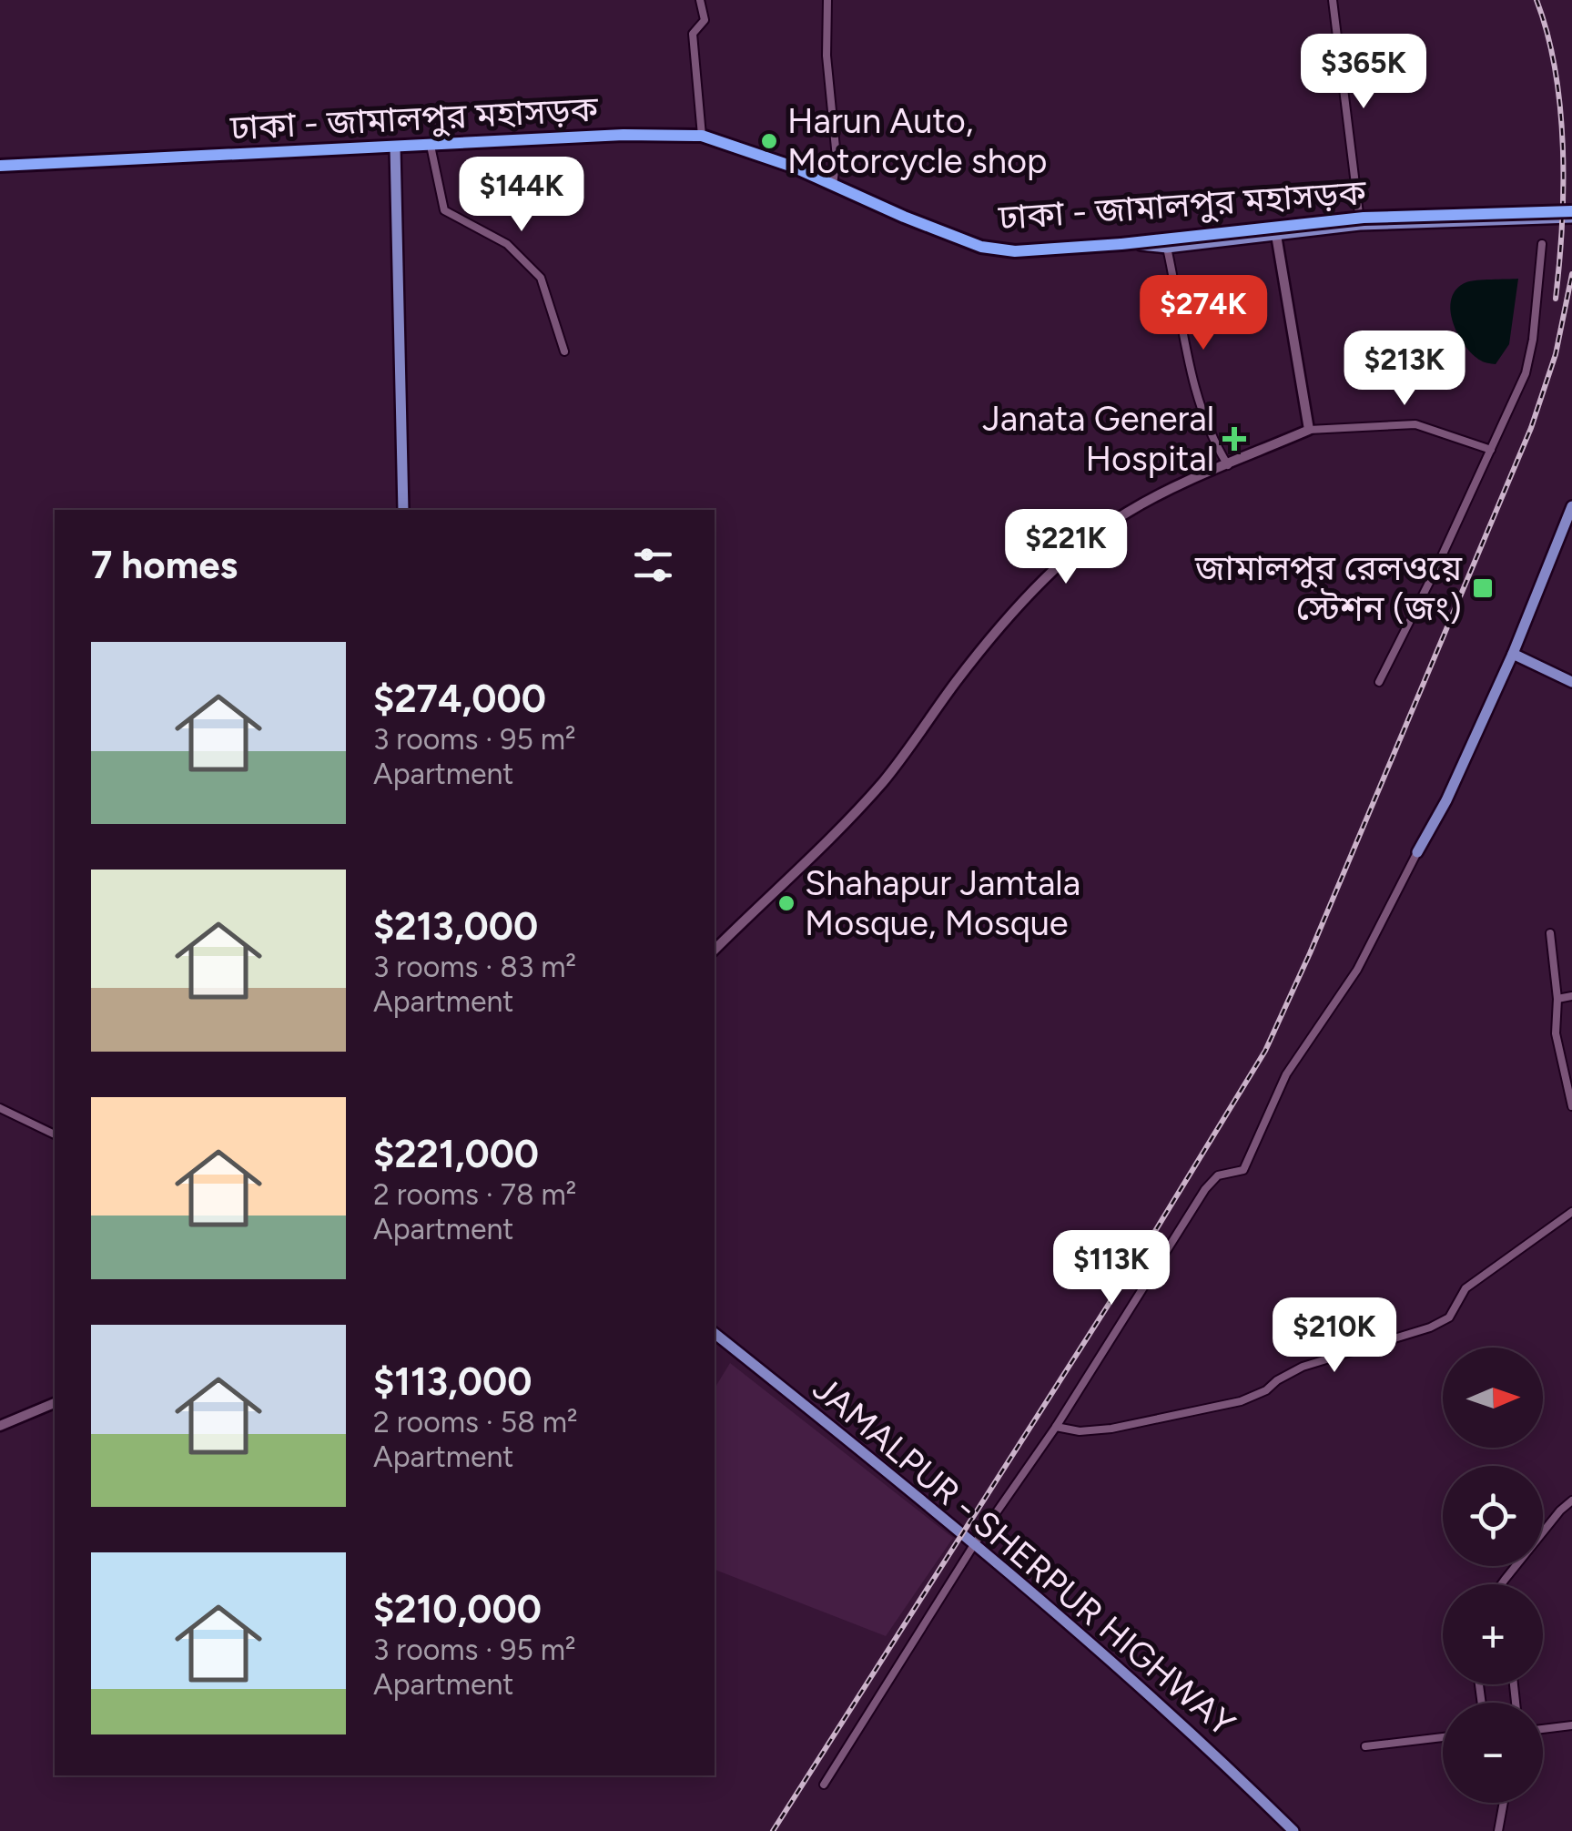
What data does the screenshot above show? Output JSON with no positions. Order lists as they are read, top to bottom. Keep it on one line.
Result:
{"streets":{"highway":["ঢাকা - জামালপুর মহাসড়ক"],"main road":["JAMALPUR - SHERPUR HIGHWAY"]},"places":{"other":["Harun Auto, Motorcycle shop","Shahapur Jamtala Mosque, Mosque"],"health":["Janata General Hospital"],"transit":["জামালপুর রেলওয়ে স্টেশন (জং)"]},"north":"right","page":{"price":["$365K","$144K","$274K","$213K","$221K","$113K","$210K"],"heading":"7 homes","list":[{"name":"$274,000","note":"3 rooms · 95 m² · Apartment"},{"name":"$213,000","note":"3 rooms · 83 m² · Apartment"},{"name":"$221,000","note":"2 rooms · 78 m² · Apartment"},{"name":"$113,000","note":"2 rooms · 58 m² · Apartment"},{"name":"$210,000","note":"3 rooms · 95 m² · Apartment"}],"map_buttons":["+","−"]}}
